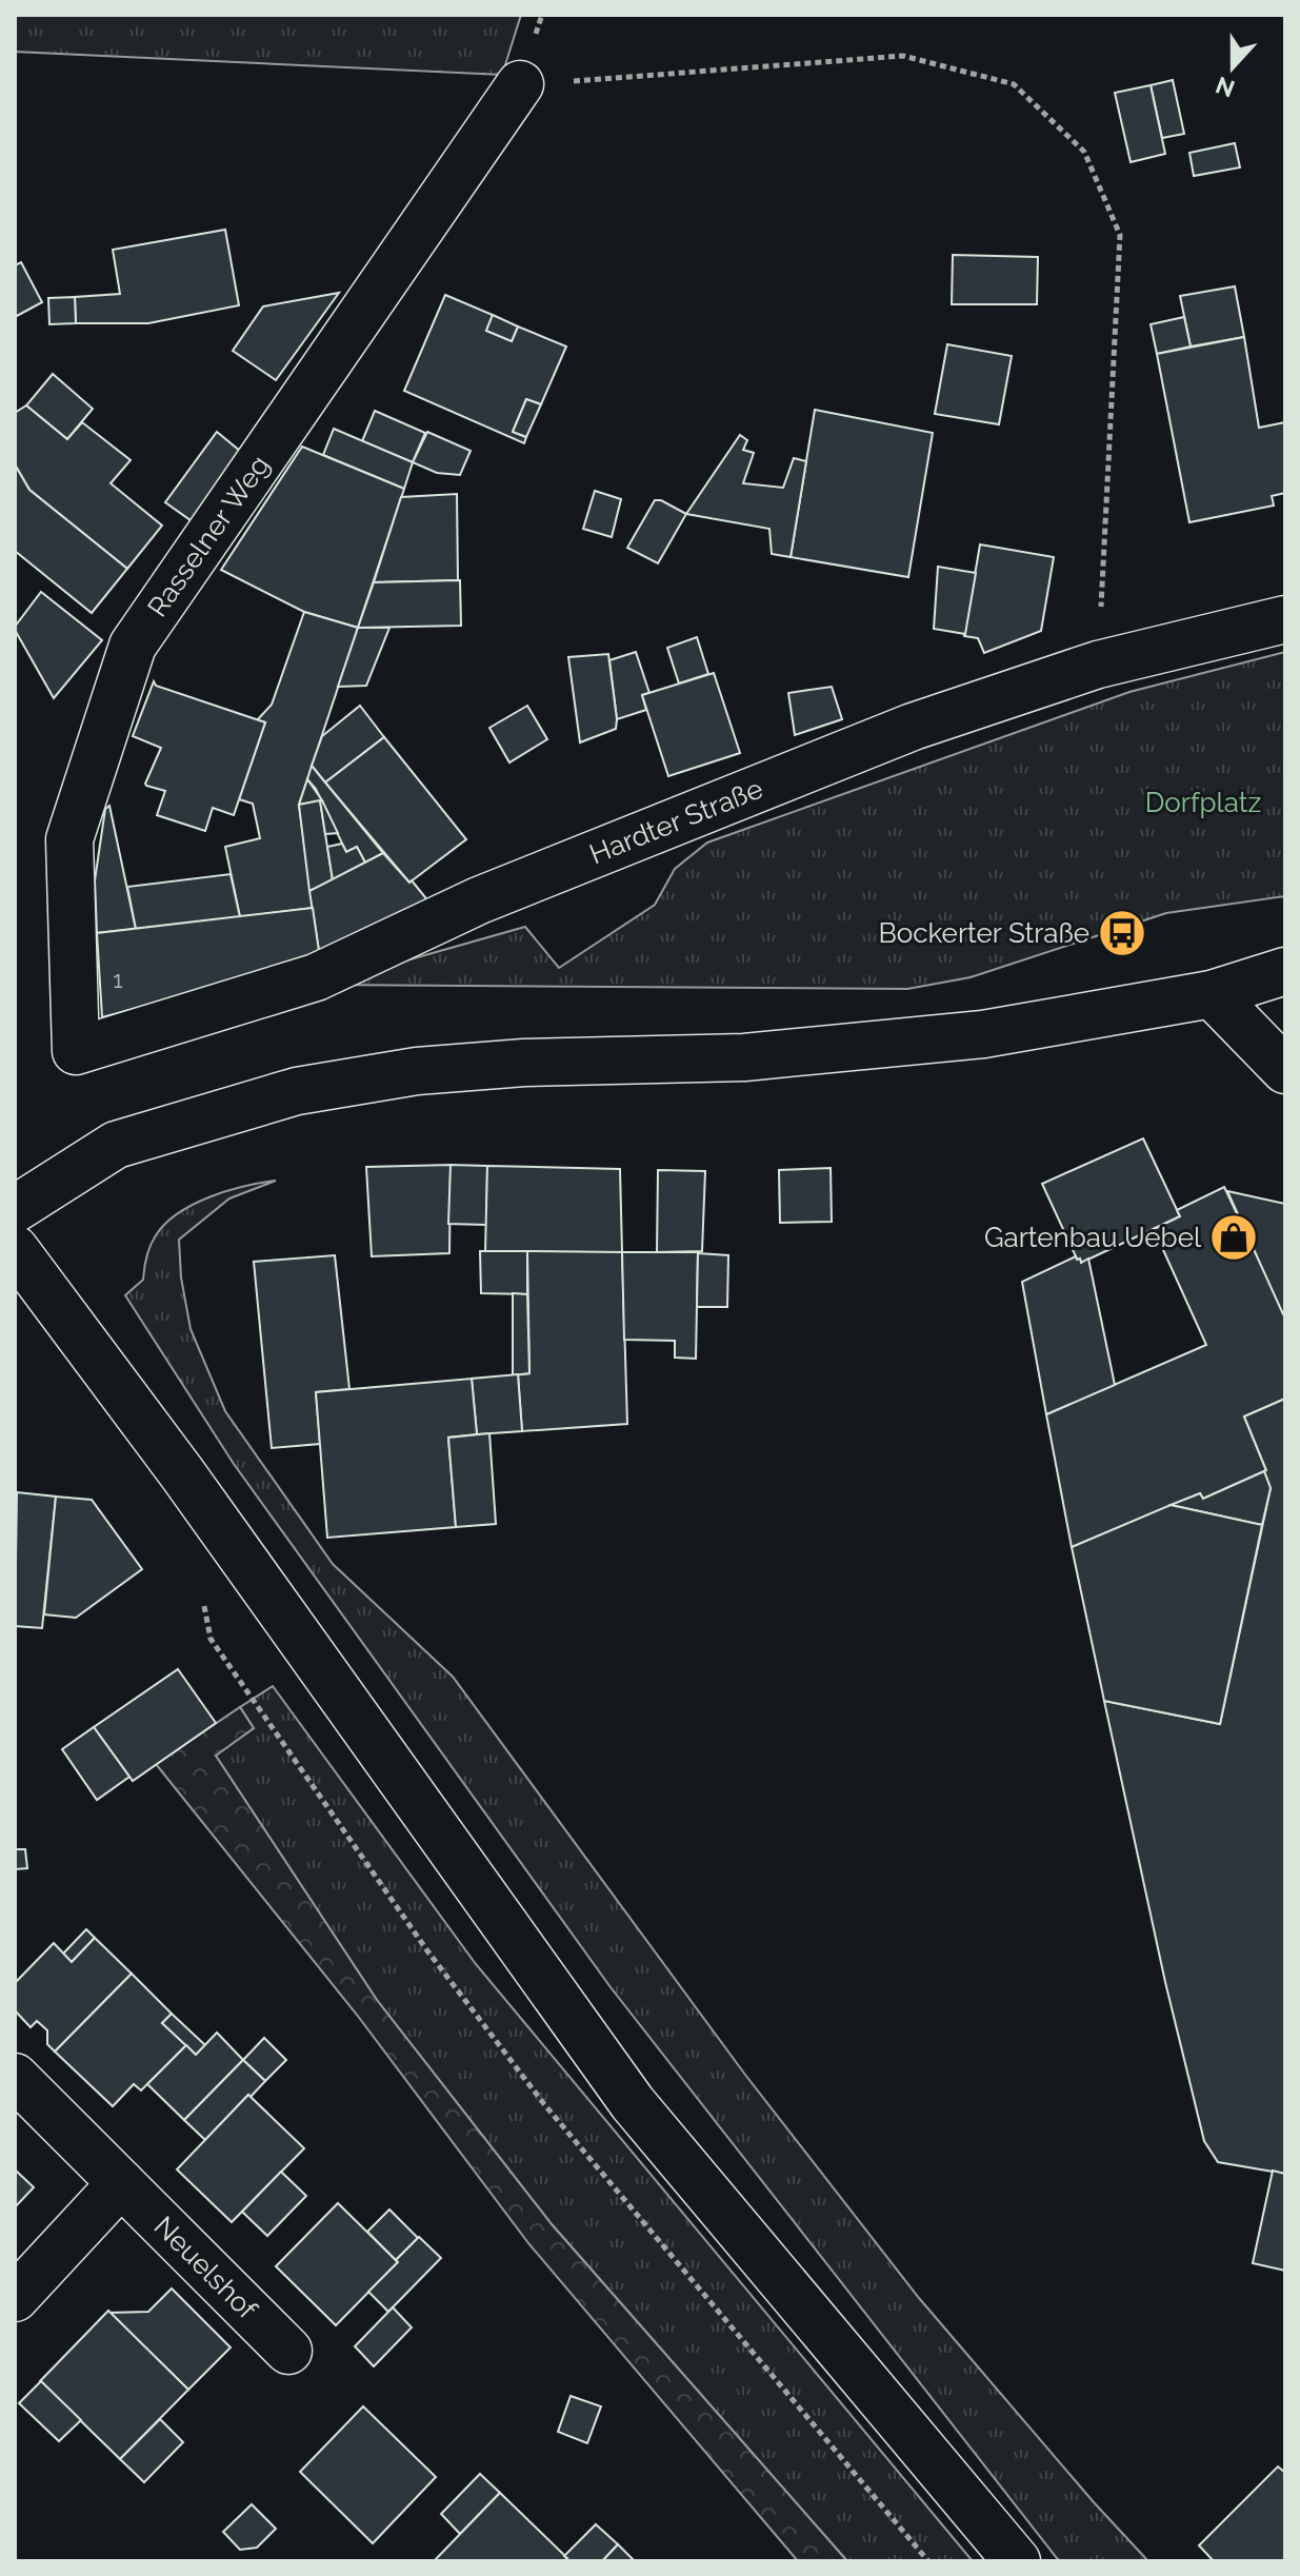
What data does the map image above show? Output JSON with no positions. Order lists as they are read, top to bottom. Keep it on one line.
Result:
{"streets":{"street":["Rasselner Weg","Hardter Straße","Neuelshof"]},"crossings":[["Rasselner Weg","Hardter Straße"]],"parks":["Dorfplatz"],"places":{"bus stop":["Bockerter Straße"],"shop":["Gartenbau Uebel"]},"house_numbers":["1"],"north":"bottom"}
